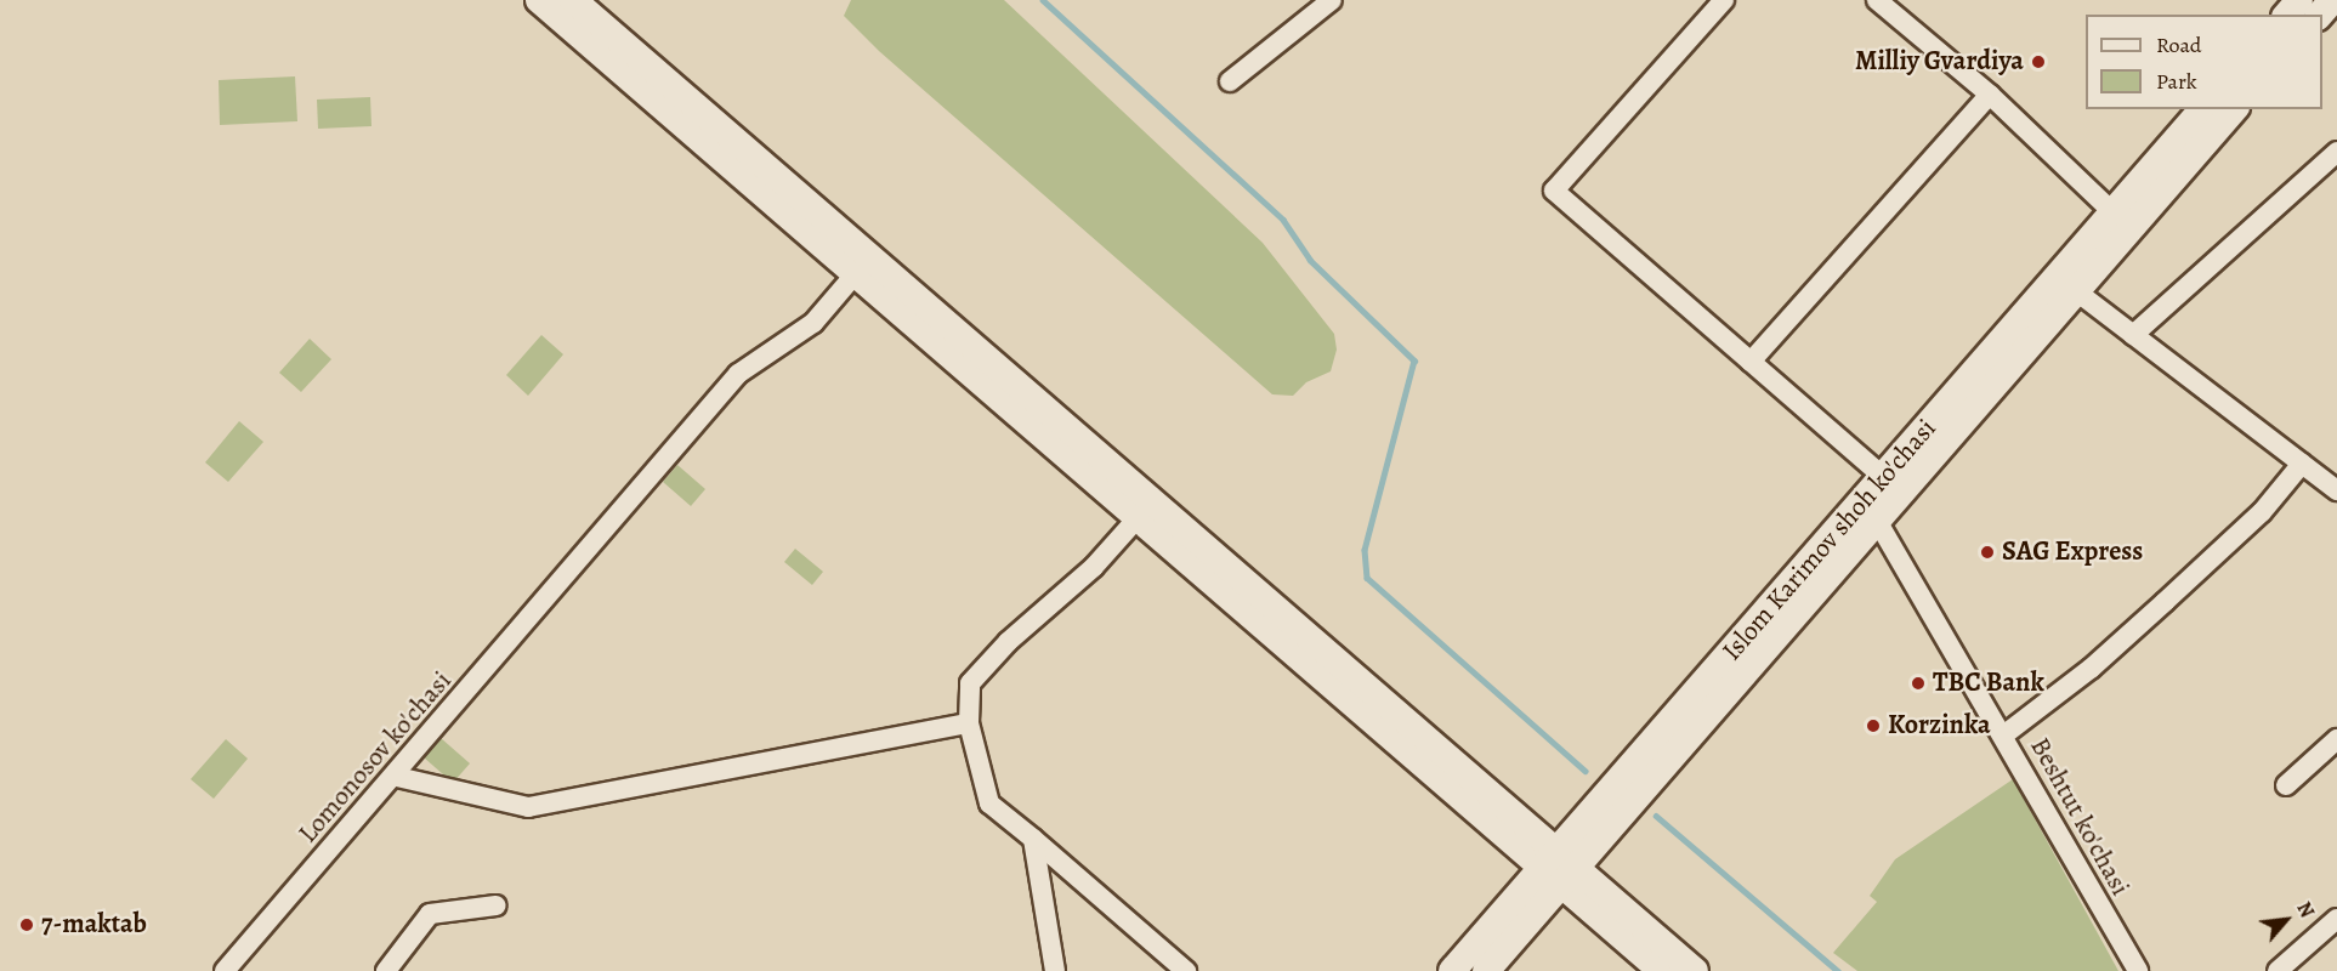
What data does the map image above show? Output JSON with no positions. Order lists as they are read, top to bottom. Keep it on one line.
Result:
{"streets":{"main road":["Islom Karimov shoh ko'chasi"],"street":["Lomonosov ko'chasi","Beshtut ko'chasi"]},"places":["Milliy Gvardiya","SAG Express","TBC Bank","Korzinka","7-maktab"],"legend":["Road","Park"],"north":"top right"}
